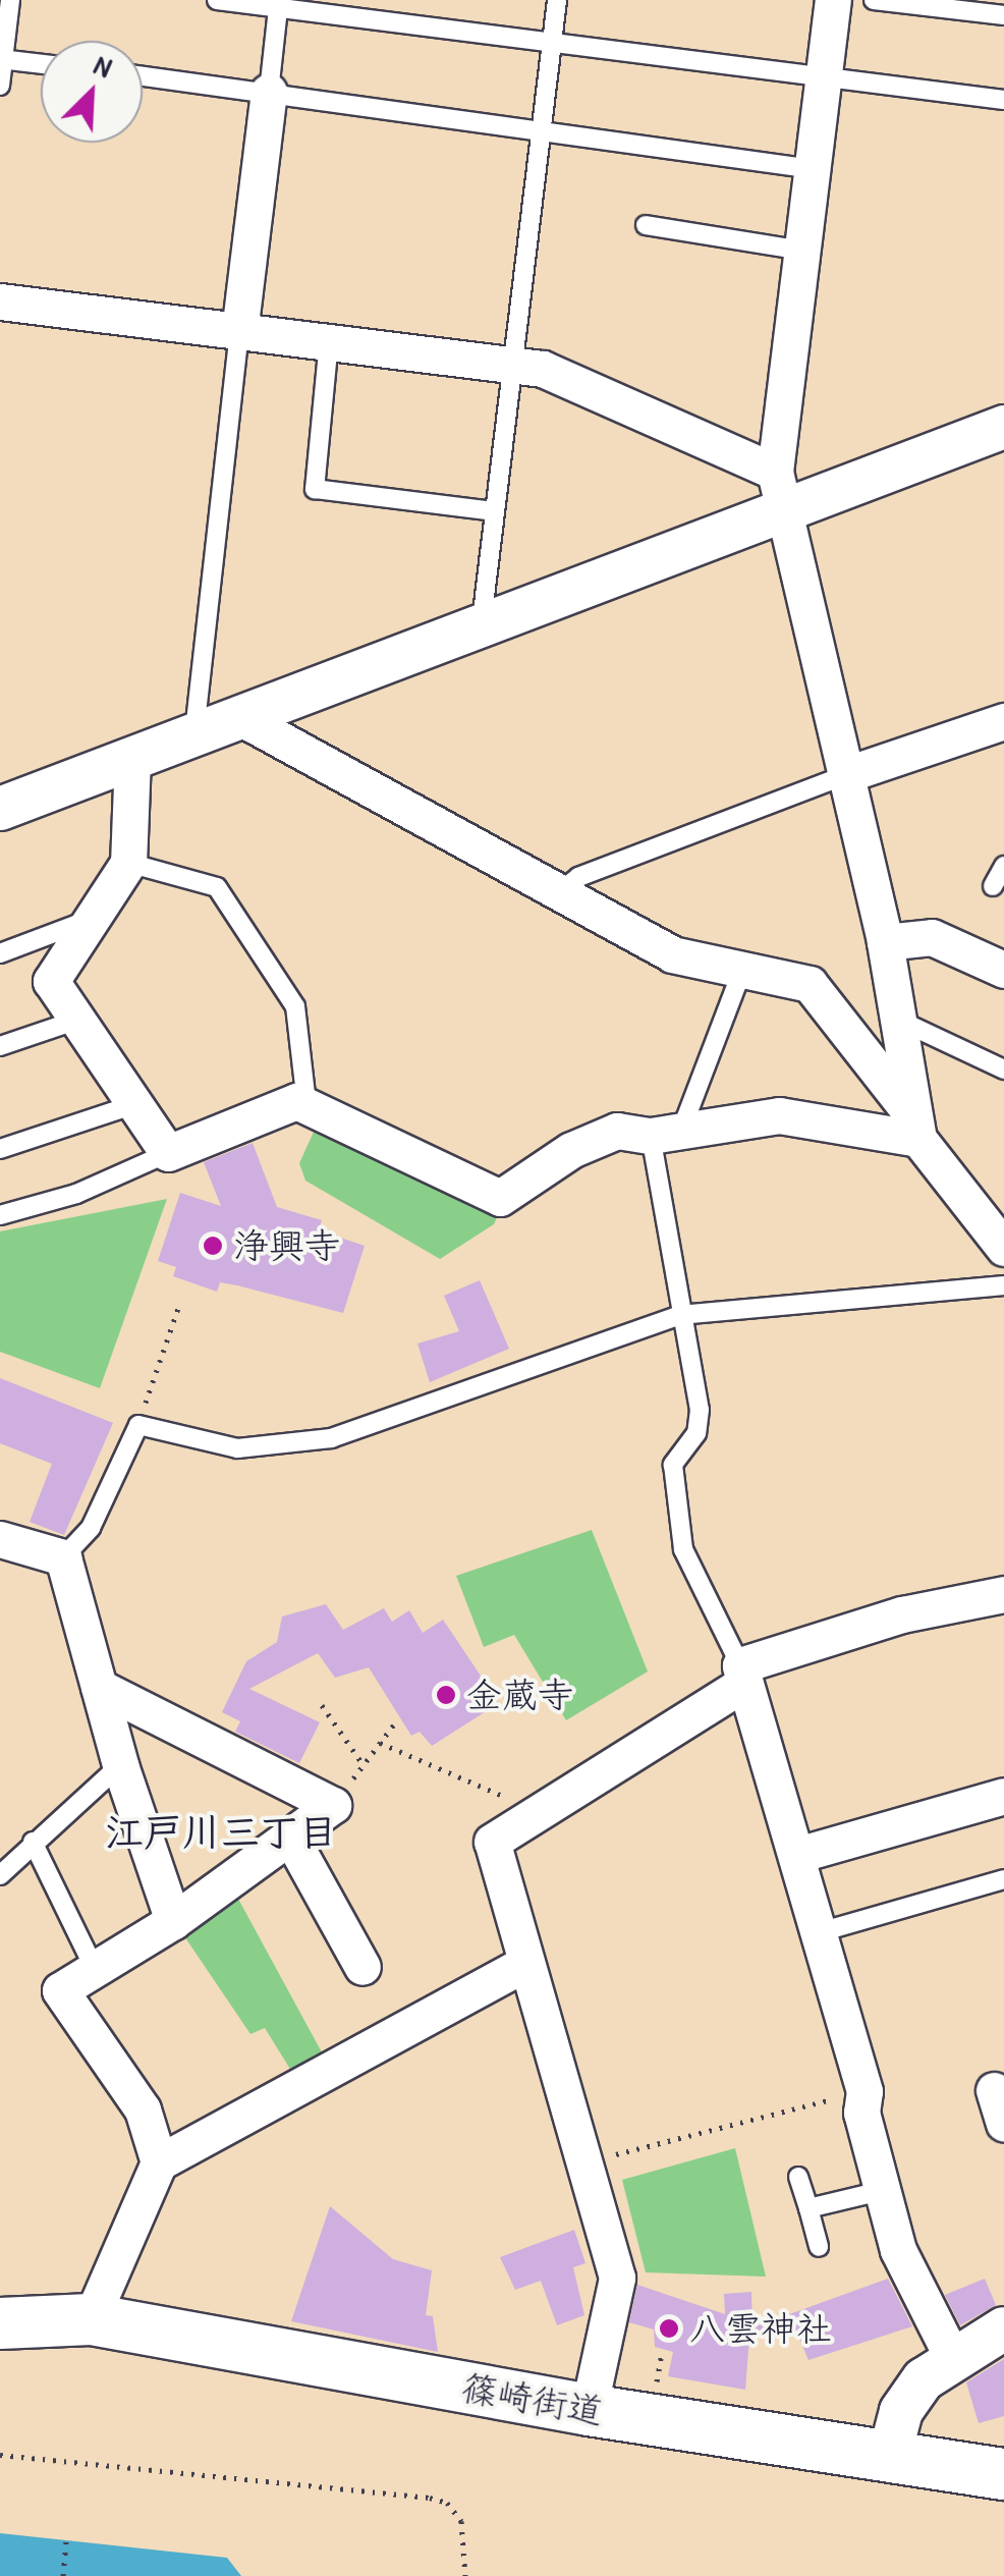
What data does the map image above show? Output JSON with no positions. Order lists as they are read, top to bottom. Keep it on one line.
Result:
{"streets":{"main road":["篠崎街道"]},"districts":["江戸川三丁目"],"places":["浄興寺","金蔵寺","八雲神社"],"north":"top right"}
